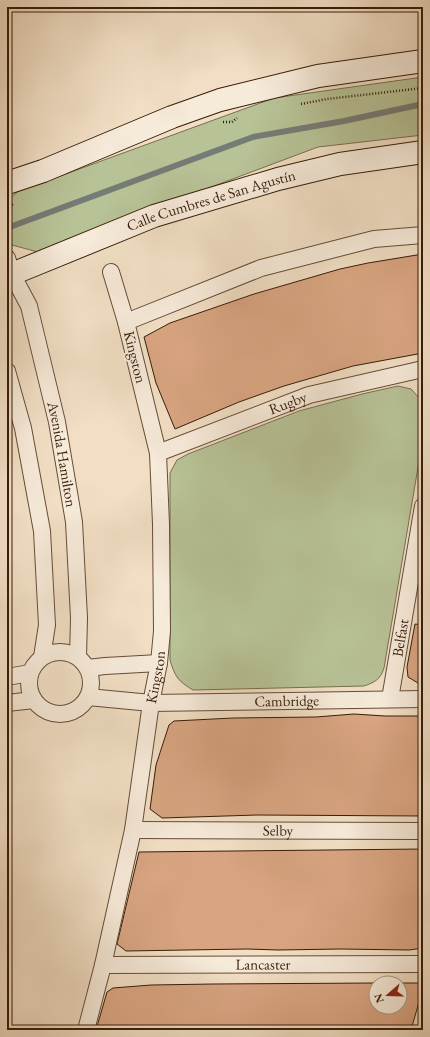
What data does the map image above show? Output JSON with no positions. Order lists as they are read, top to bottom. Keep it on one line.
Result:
{"streets":{"street":["Calle Cumbres de San Agustín","Kingston","Rugby","Avenida Hamilton","Belfast","Cambridge","Selby","Lancaster"]},"crossings":[["Calle Cumbres de San Agustín","Avenida Hamilton"],["Kingston","Rugby"],["Kingston","Cambridge"],["Kingston","Selby"],["Kingston","Lancaster"],["Avenida Hamilton","Cambridge"],["Belfast","Cambridge"]],"north":"left"}
